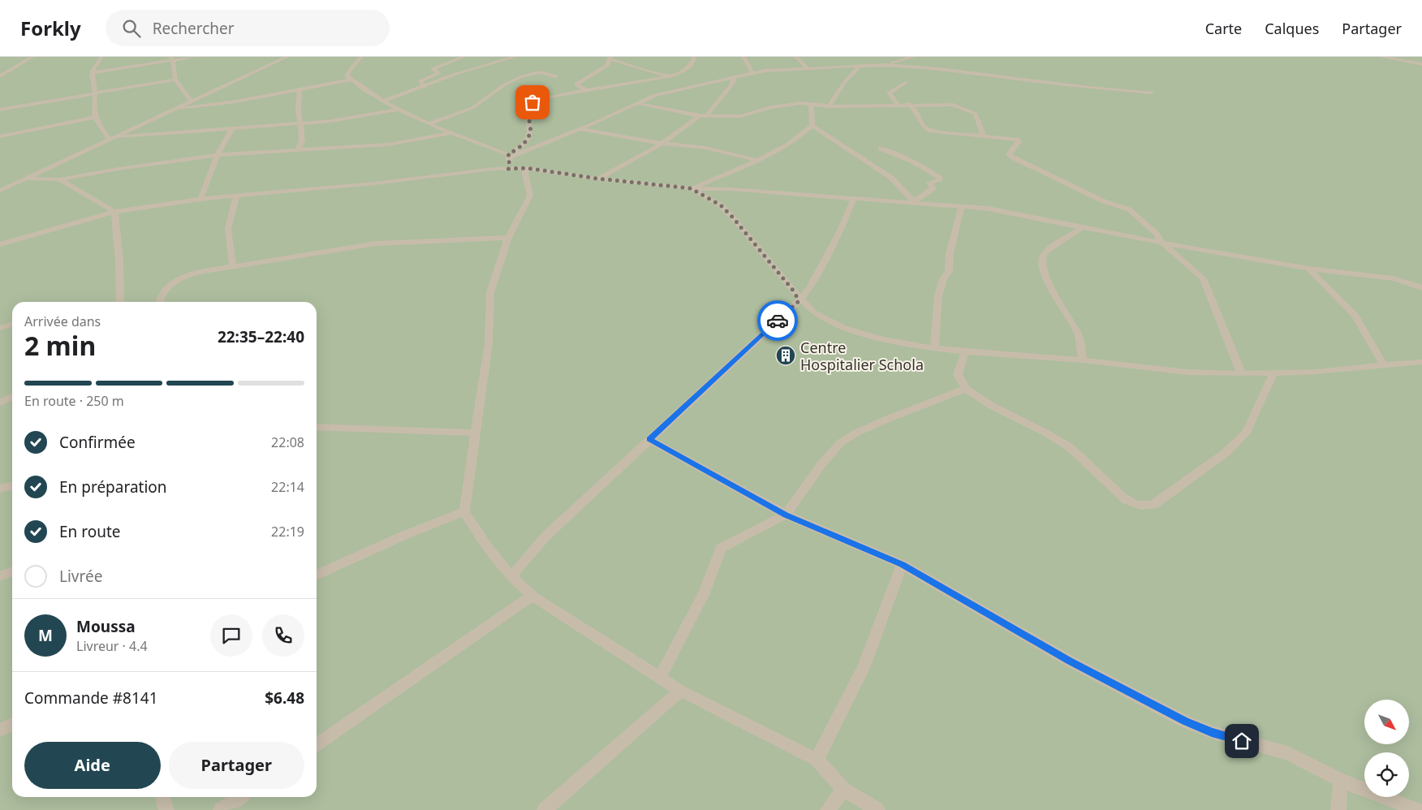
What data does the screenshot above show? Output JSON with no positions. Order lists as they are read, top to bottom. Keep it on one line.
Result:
{"places":{"building":["Centre Hospitalier Schola"]},"north":"bottom right","page":{"header":"Forkly","search":"Rechercher","nav":["Carte","Calques","Partager"],"heading":["2 min","Arrivée dans","22:35–22:40"],"panel":["Moussa","Livreur · 4.4","Commande #8141","$6.48"],"bar":"En route · 250 m","list":[["Confirmée","22:08"],["En préparation","22:14"],["En route","22:19"],"Livrée"],"round":"M","buttons":["Aide","Partager"]}}
